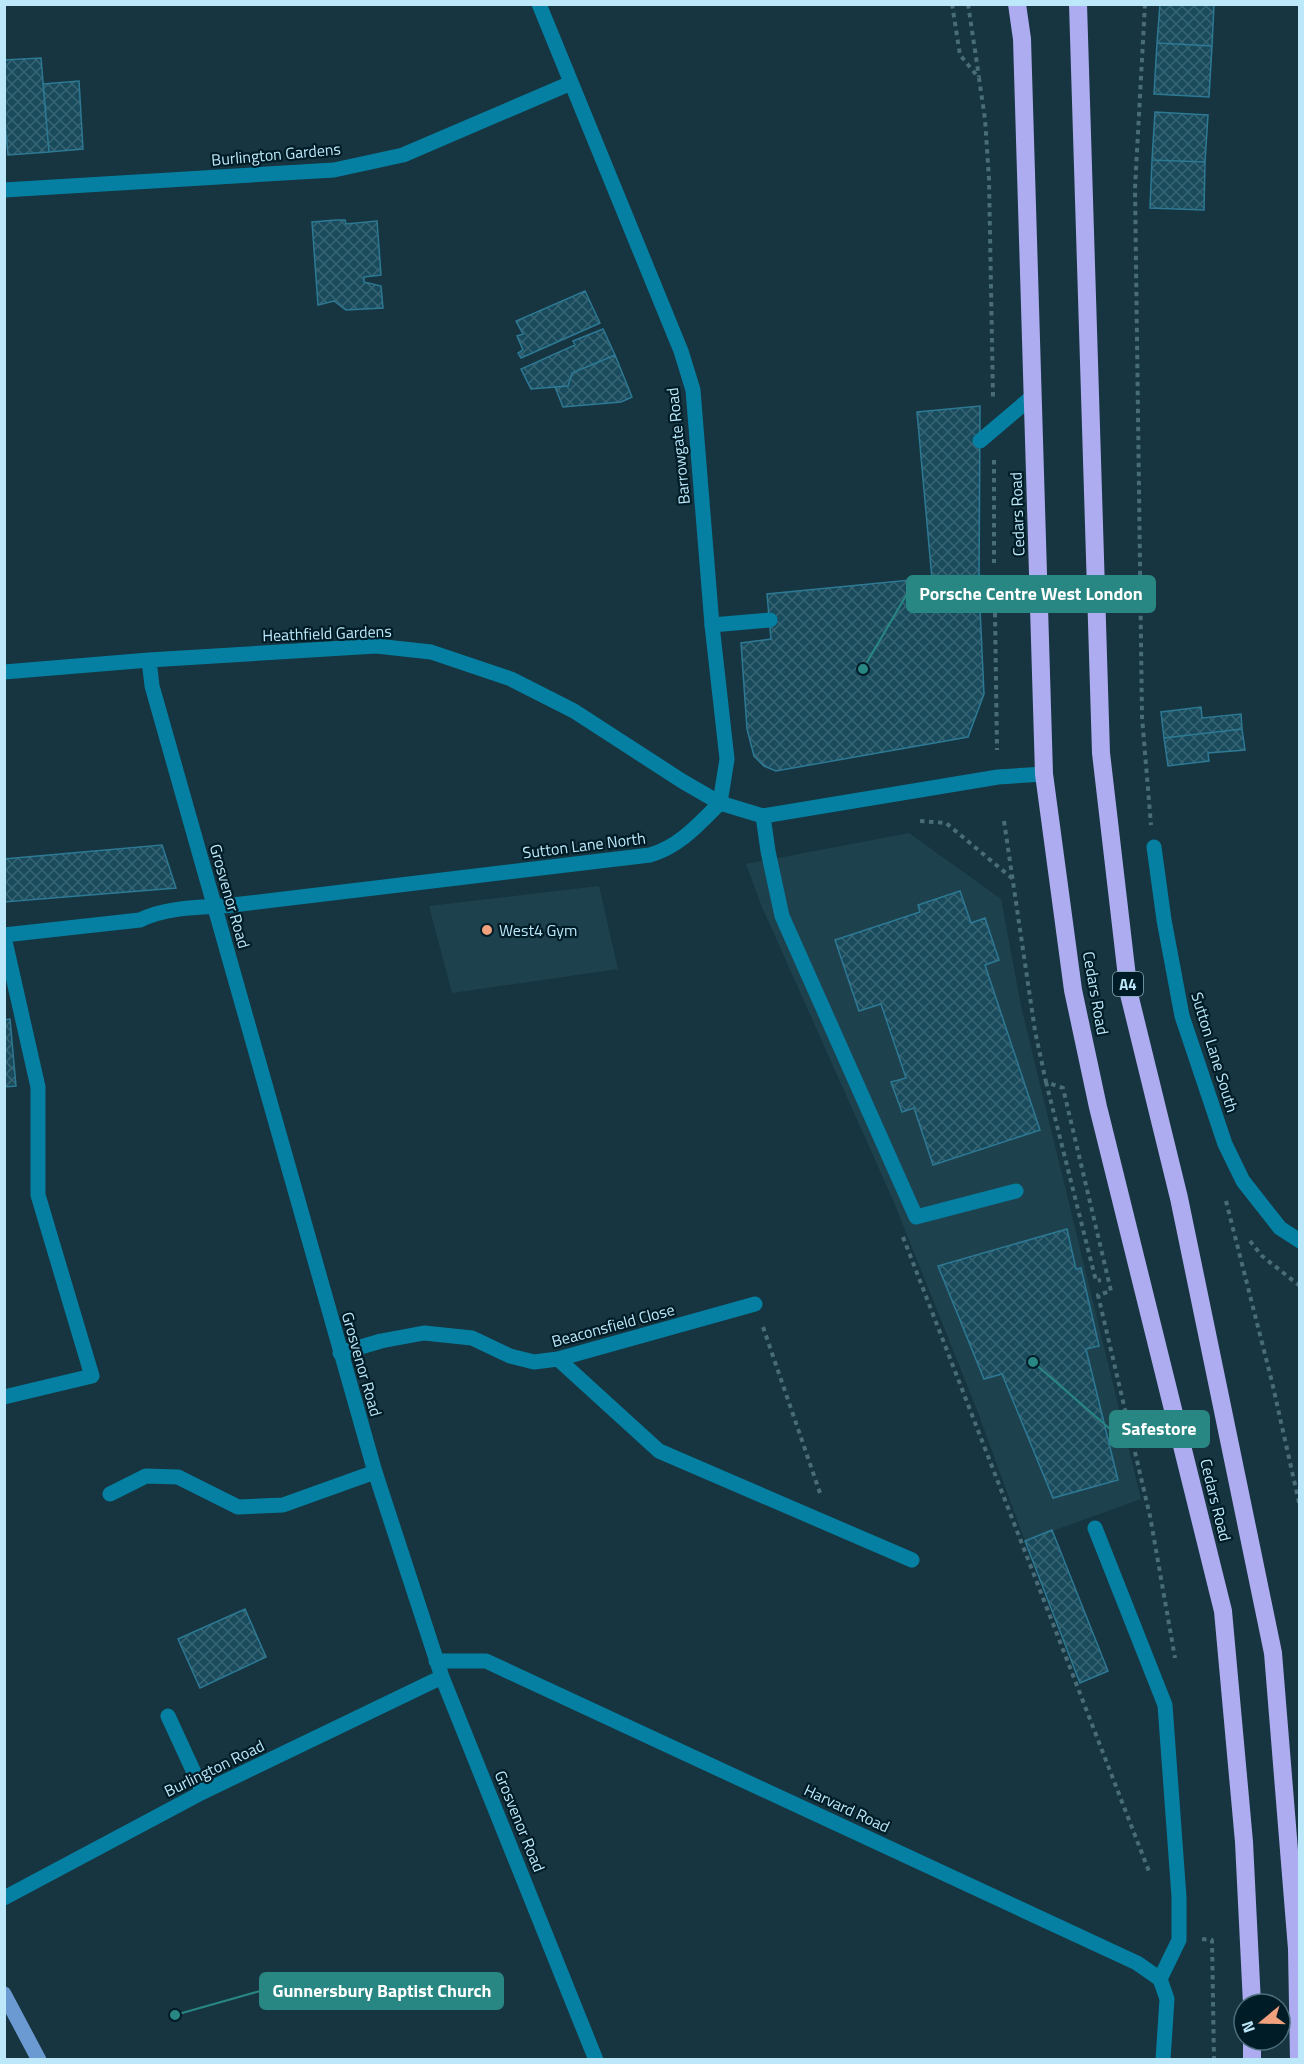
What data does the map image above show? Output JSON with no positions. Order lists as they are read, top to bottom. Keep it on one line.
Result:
{"streets":{"highway":["Cedars Road","A4"],"street":["Burlington Gardens","Barrowgate Road","Heathfield Gardens","Sutton Lane North","Grosvenor Road","Sutton Lane South","Beaconsfield Close","Burlington Road","Harvard Road"]},"crossings":[["Burlington Gardens","Barrowgate Road"],["Barrowgate Road","Heathfield Gardens"],["Barrowgate Road","Sutton Lane North"],["Heathfield Gardens","Sutton Lane North"],["Heathfield Gardens","Grosvenor Road"],["Sutton Lane North","Grosvenor Road"],["Grosvenor Road","Beaconsfield Close"],["Grosvenor Road","Burlington Road"],["Grosvenor Road","Harvard Road"]],"places":["Porsche Centre West London","West4 Gym","Safestore","Gunnersbury Baptist Church"],"north":"left"}
